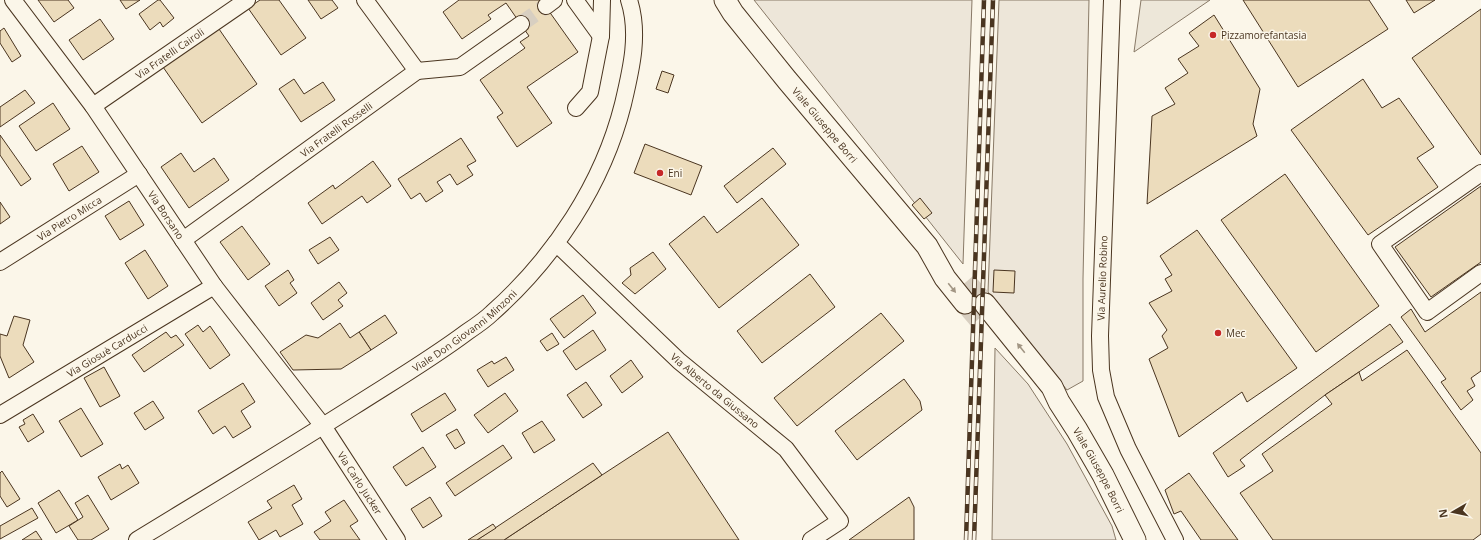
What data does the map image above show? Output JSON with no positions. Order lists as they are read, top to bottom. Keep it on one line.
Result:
{"streets":{"main road":["Viale Giuseppe Borri"],"street":["Via Fratelli Cairoli","Via Fratelli Rosselli","Via Borsano","Via Pietro Micca","Via Aurelio Robino","Viale Don Giovanni Minzoni","Via Giosuè Carducci","Via Alberto da Giussano","Via Carlo Jucker"]},"crossings":[["Via Fratelli Cairoli","Via Borsano"],["Via Fratelli Rosselli","Via Borsano"],["Via Borsano","Via Pietro Micca"],["Via Borsano","Viale Don Giovanni Minzoni"],["Via Borsano","Via Giosuè Carducci"],["Via Borsano","Via Carlo Jucker"],["Viale Don Giovanni Minzoni","Via Alberto da Giussano"],["Viale Don Giovanni Minzoni","Via Carlo Jucker"]],"places":["Pizzamorefantasia","Eni","Mec"],"north":"left"}
